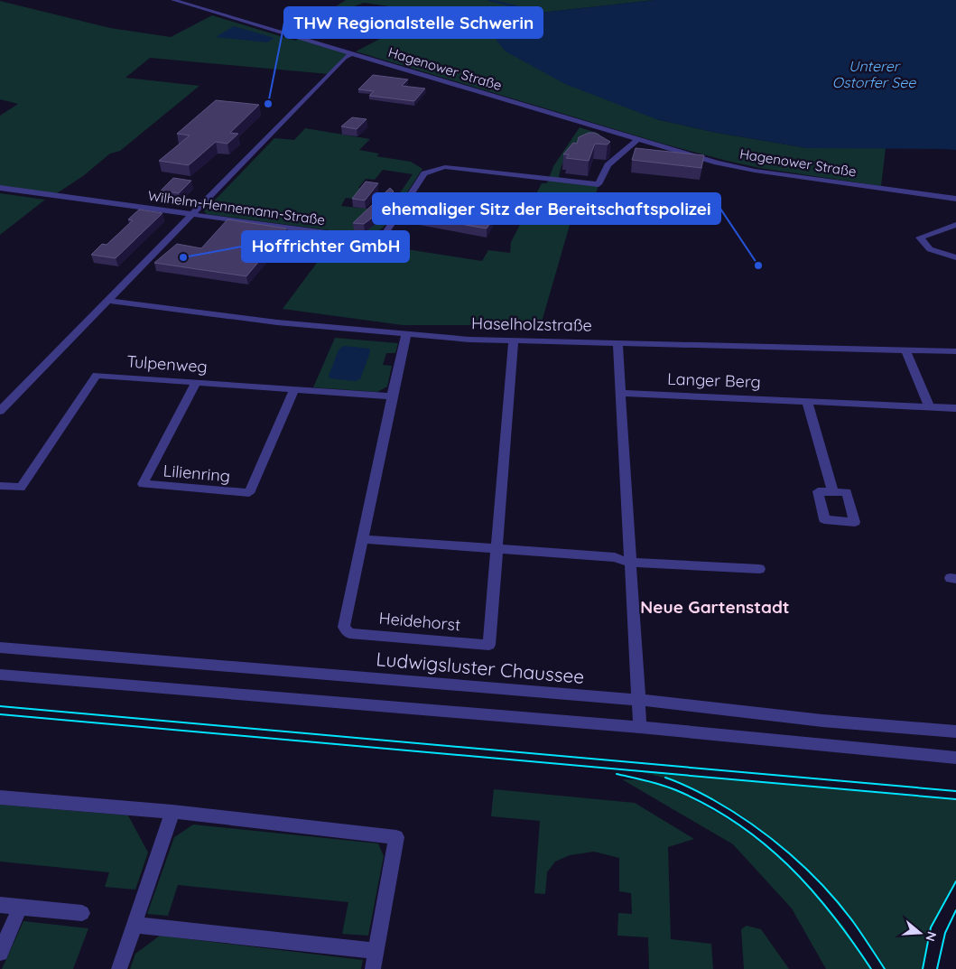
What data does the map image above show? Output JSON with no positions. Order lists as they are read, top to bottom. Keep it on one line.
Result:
{"streets":{"street":["Hagenower Straße","Wilhelm-Hennemann-Straße","Haselholzstraße","Tulpenweg","Langer Berg","Lilienring","Heidehorst","Ludwigsluster Chaussee"]},"crossings":[["Hagenower Straße","Wilhelm-Hennemann-Straße"],["Haselholzstraße","Heidehorst"],["Tulpenweg","Lilienring"],["Tulpenweg","Heidehorst"]],"districts":["Neue Gartenstadt"],"water":["Unterer Ostorfer See"],"places":["THW Regionalstelle Schwerin","Hoffrichter GmbH","ehemaliger Sitz der Bereitschaftspolizei"],"north":"right"}
